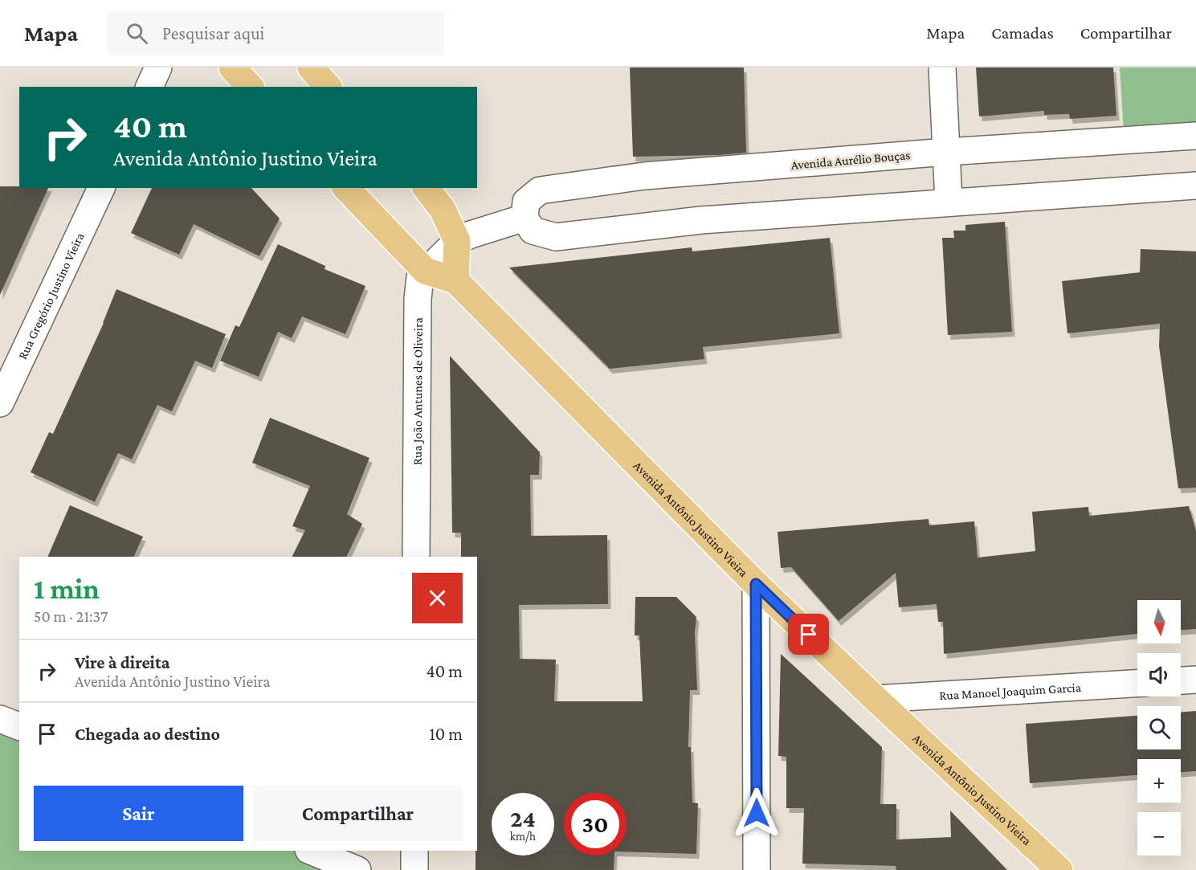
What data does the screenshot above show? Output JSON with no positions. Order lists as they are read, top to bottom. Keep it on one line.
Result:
{"streets":{"main road":["Avenida Antônio Justino Vieira"],"street":["Avenida Aurélio Bouças","Rua Gregório Justino Vieira","Rua João Antunes de Oliveira","Rua Manoel Joaquim Garcia"]},"crossings":[["Rua João Antunes de Oliveira","Avenida Antônio Justino Vieira"],["Avenida Antônio Justino Vieira","Rua Manoel Joaquim Garcia"]],"north":"bottom","page":{"header":"Mapa","search":"Pesquisar aqui","nav":["Mapa","Camadas","Compartilhar"],"turn":["40 m","Avenida Antônio Justino Vieira"],"heading":["1 min","50 m · 21:37"],"map_buttons":["+","−"],"list":[{"name":"Vire à direita","note":"Avenida Antônio Justino Vieira","value":"40 m"},{"name":"Chegada ao destino","value":"10 m"}],"buttons":["Sair","Compartilhar"],"speed":"24 km/h","limit":"30"}}
